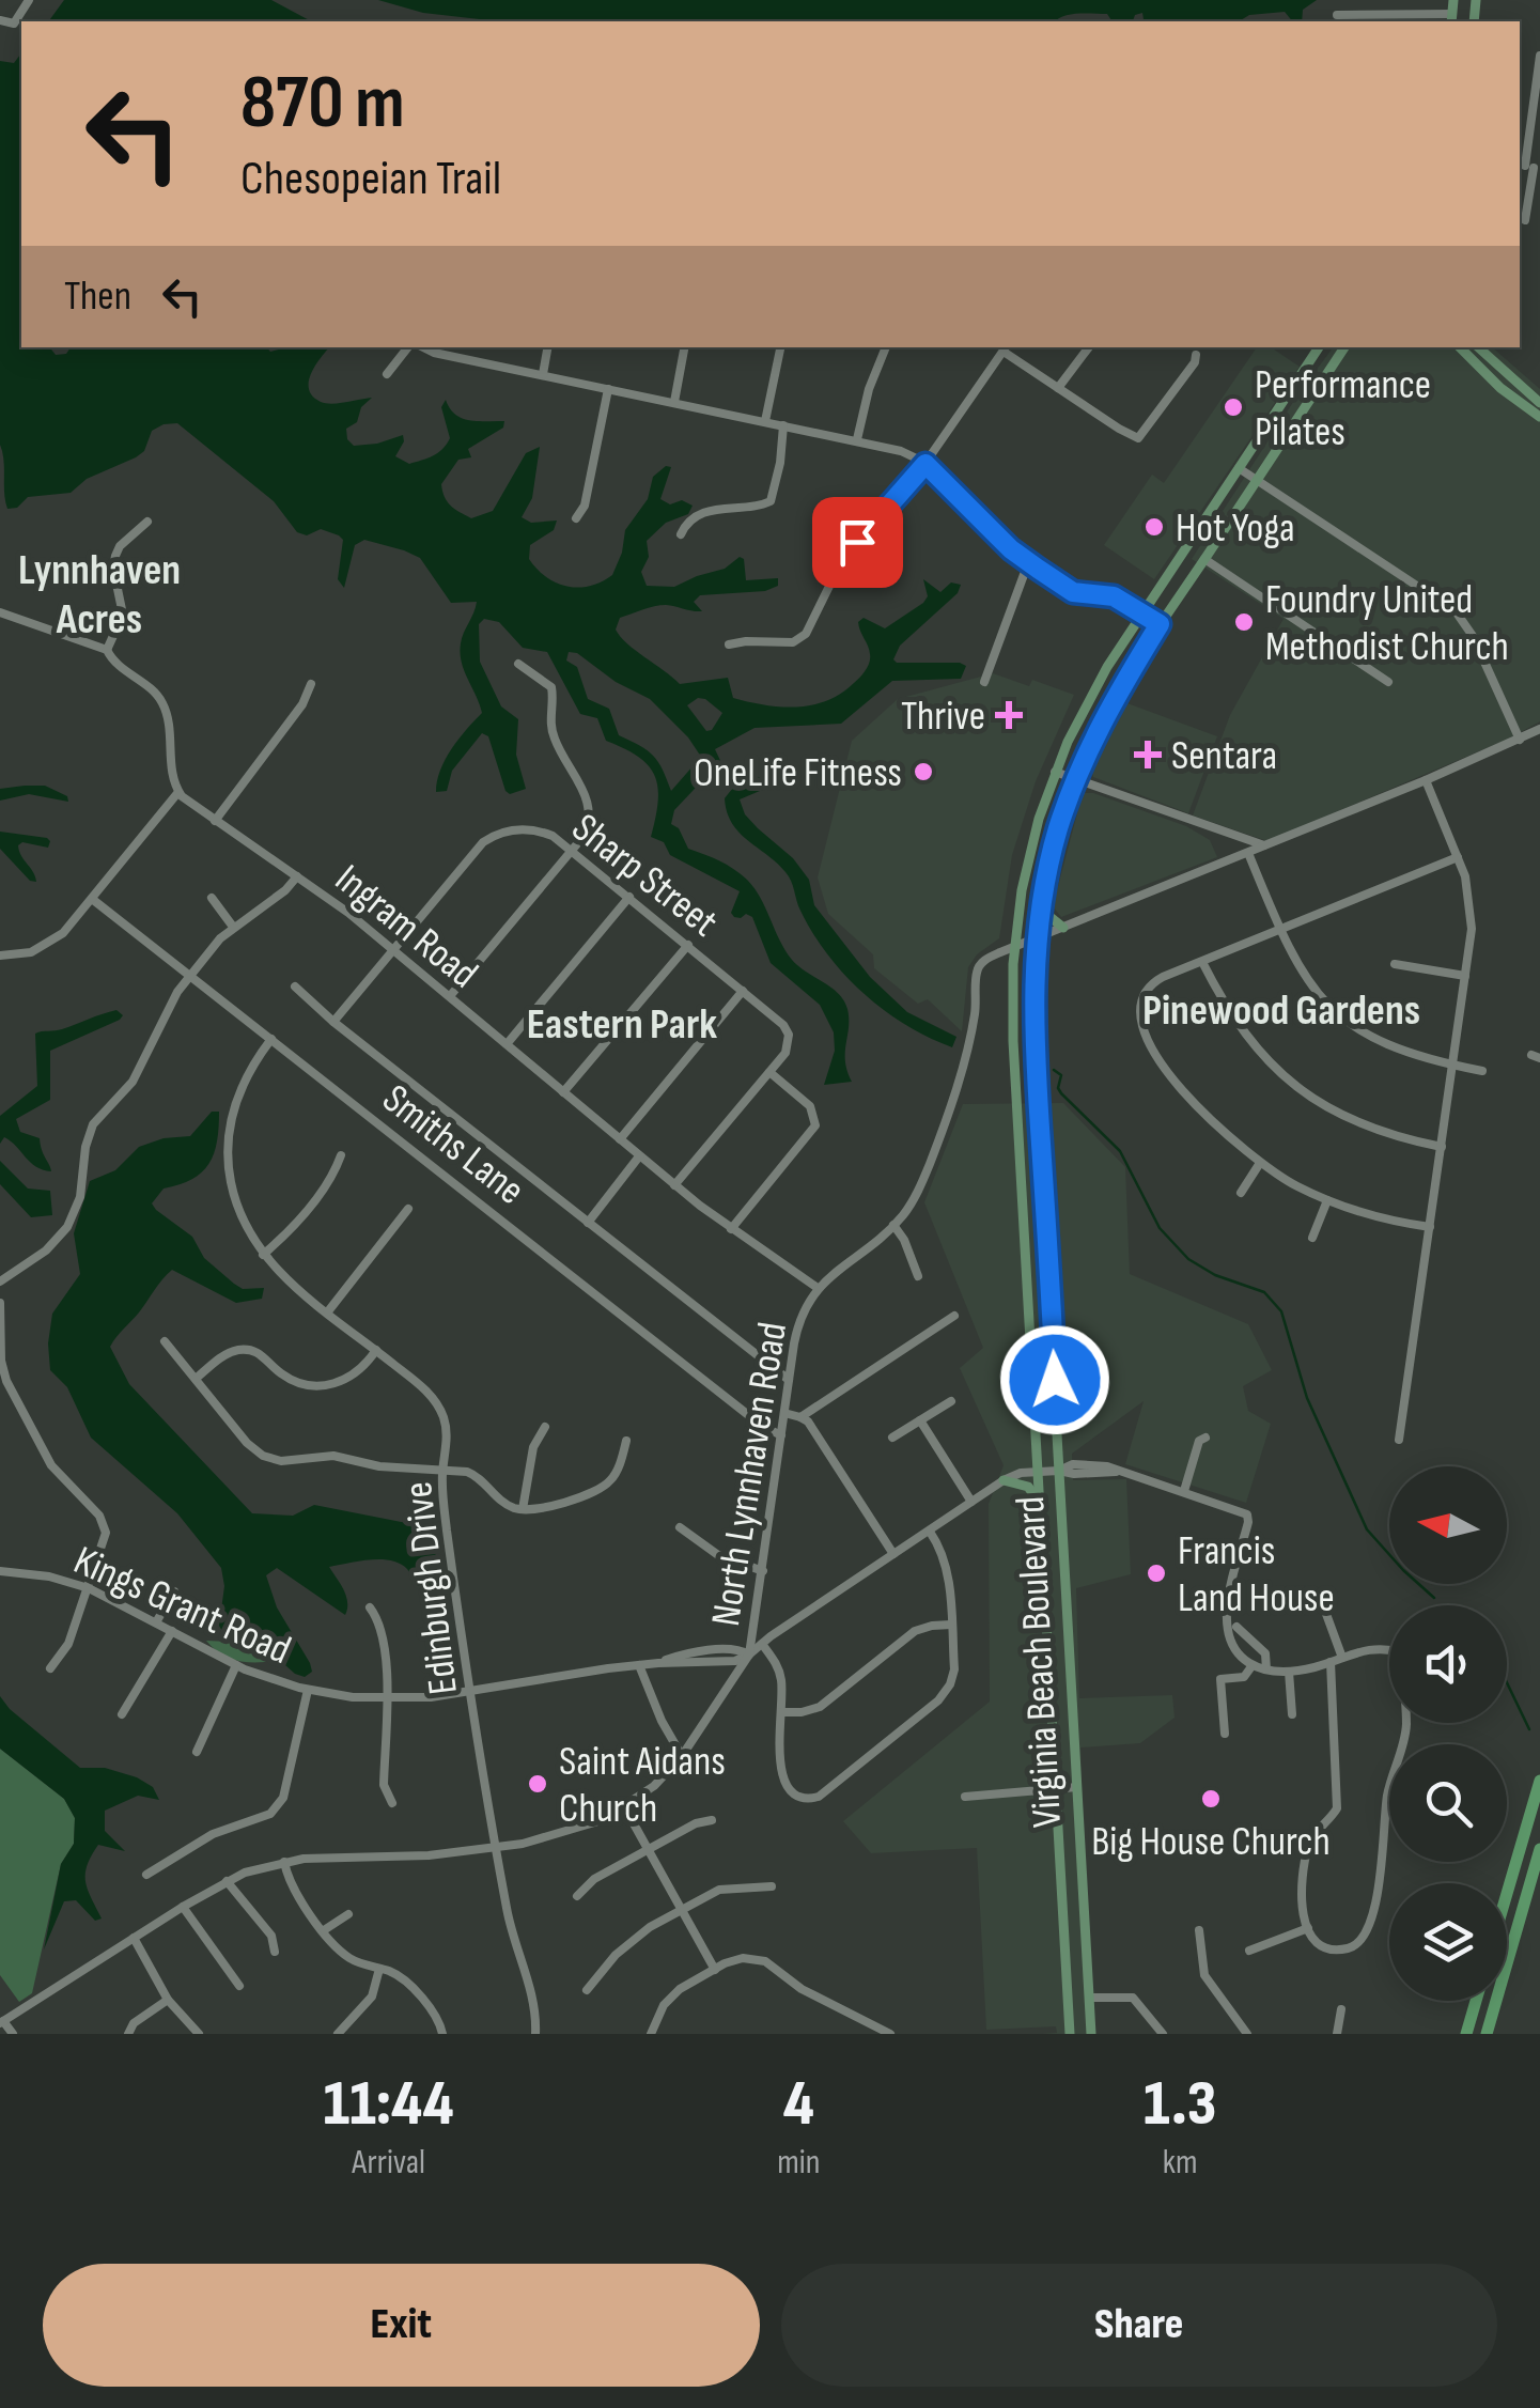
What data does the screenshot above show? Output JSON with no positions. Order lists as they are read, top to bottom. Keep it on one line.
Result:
{"streets":{"main road":["Virginia Beach Boulevard"],"street":["Sharp Street","Ingram Road","Smiths Lane","North Lynnhaven Road","Edinburgh Drive","Kings Grant Road"]},"crossings":[["Sharp Street","Ingram Road"],["Ingram Road","North Lynnhaven Road"],["Smiths Lane","North Lynnhaven Road"],["Smiths Lane","Edinburgh Drive"],["North Lynnhaven Road","Edinburgh Drive"],["North Lynnhaven Road","Kings Grant Road"],["North Lynnhaven Road","Virginia Beach Boulevard"],["Edinburgh Drive","Kings Grant Road"]],"districts":["Lynnhaven Acres","Pinewood Gardens","Eastern Park"],"places":{"other":["Performance Pilates","Hot Yoga","Foundry United Methodist Church","OneLife Fitness","Francis Land House","Saint Aidans Church","Big House Church"],"health":["Thrive","Sentara"]},"north":"left","page":{"turn":["870 m","Chesopeian Trail"],"then":"Then","eta":["11:44","Arrival","4","min","1.3","km"],"buttons":["Exit","Share"]}}
